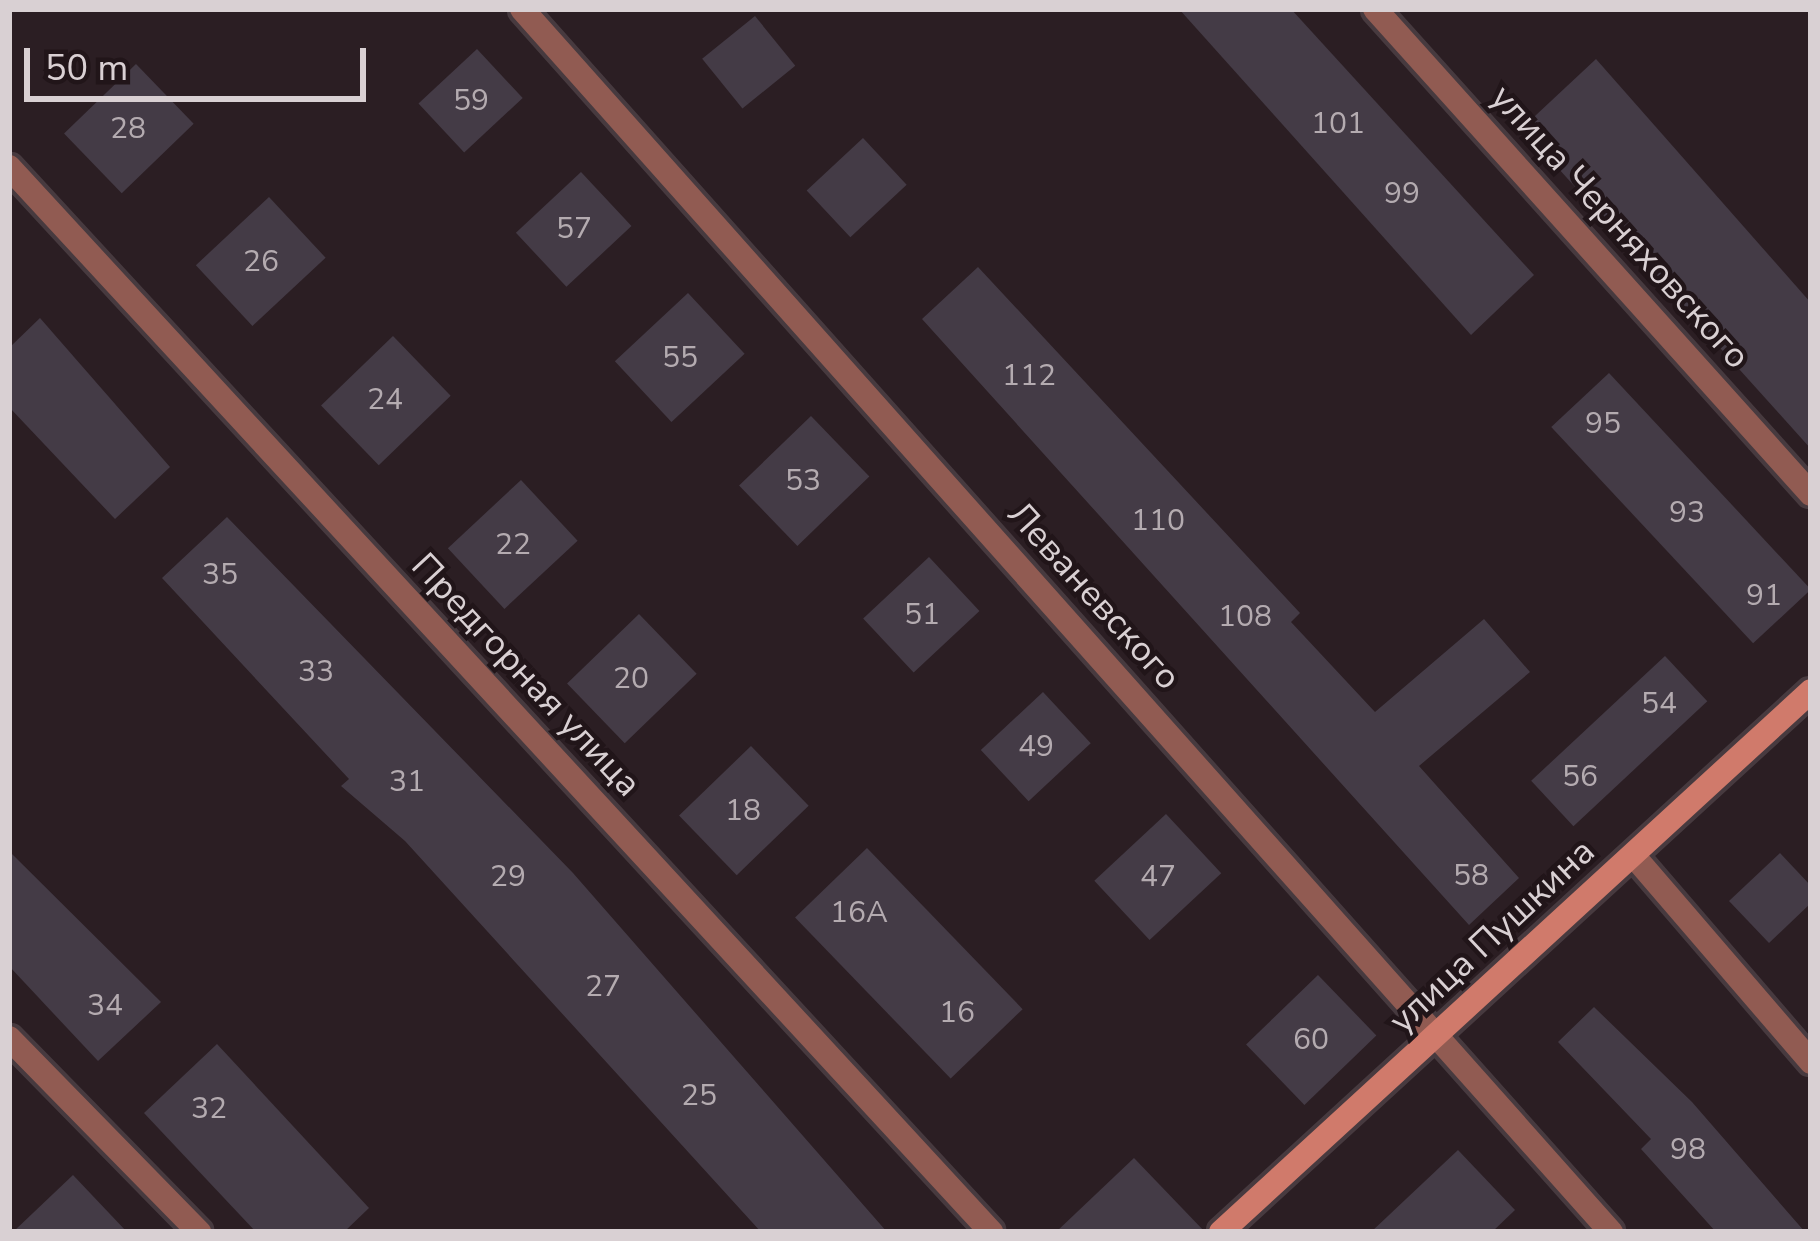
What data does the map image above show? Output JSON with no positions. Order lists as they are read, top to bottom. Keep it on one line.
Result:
{"streets":{"street":["улица Черняховского","Леваневского","Предгорная улица","улица Пушкина"]},"crossings":[["Леваневского","улица Пушкина"]],"house_numbers":["59","101","28","99","57","26","55","112","24","95","53","93","110","22","35","91","51","108","33","20","54","49","56","31","18","58","29","47","16А","27","34","16","60","25","32","98"],"scale_bar":"50 m"}
